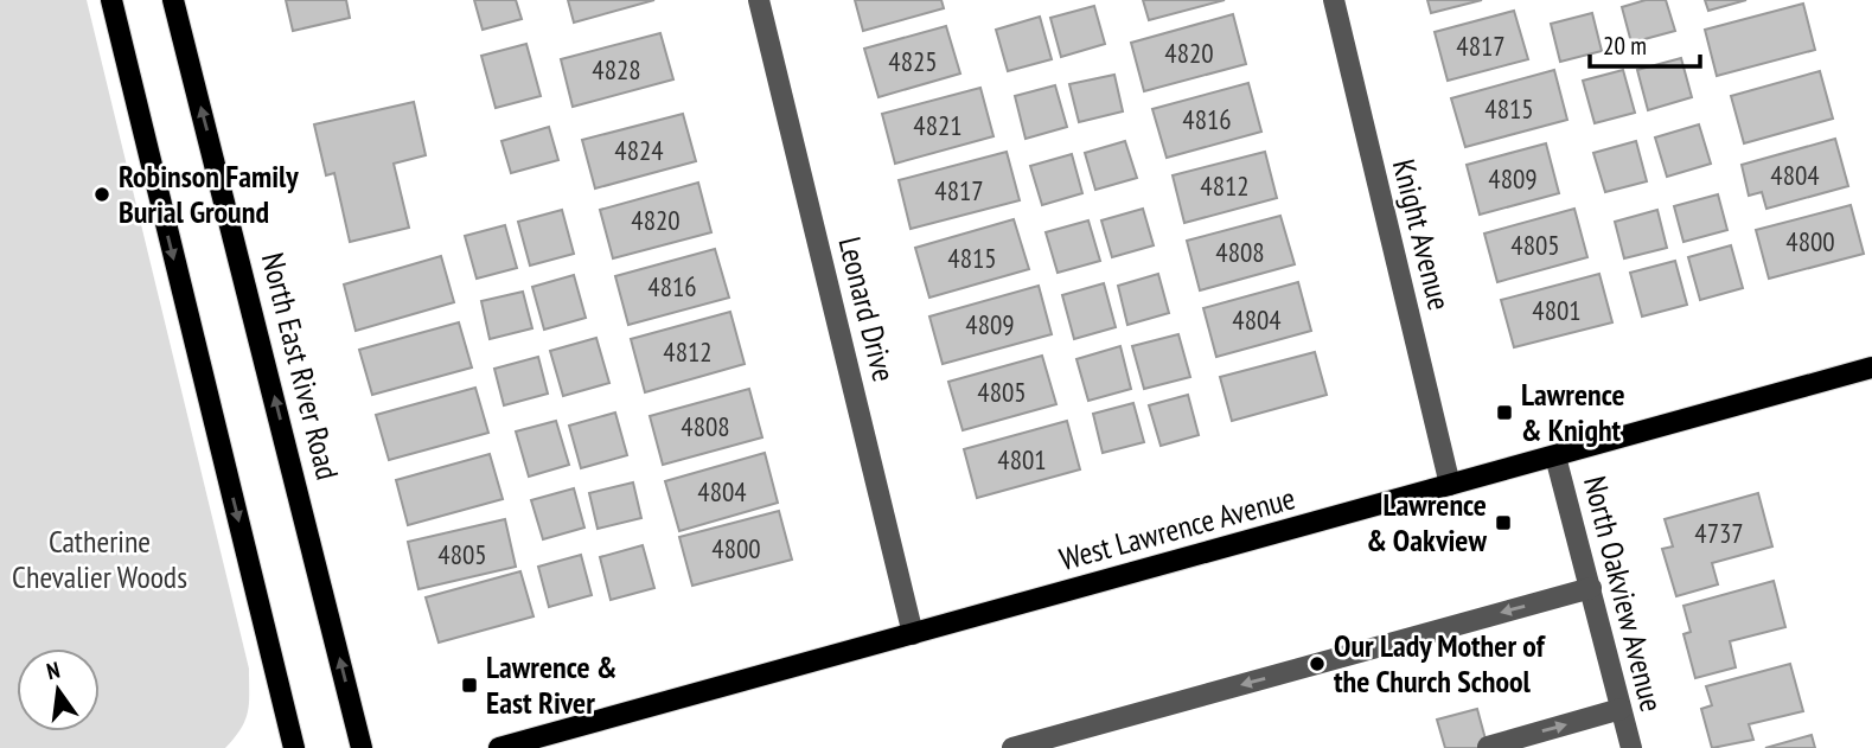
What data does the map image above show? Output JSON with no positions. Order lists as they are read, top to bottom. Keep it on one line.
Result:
{"streets":{"main road":["North East River Road","West Lawrence Avenue"],"street":["Knight Avenue","Leonard Drive","North Oakview Avenue"]},"crossings":[["Knight Avenue","West Lawrence Avenue"],["Leonard Drive","West Lawrence Avenue"],["West Lawrence Avenue","North Oakview Avenue"]],"parks":["Catherine Chevalier Woods"],"places":{"other":["Robinson Family Burial Ground","Our Lady Mother of the Church School"],"transit":["Lawrence & Knight","Lawrence & Oakview","Lawrence & East River"]},"house_numbers":["4817","4820","4825","4828","4815","4816","4821","4824","4804","4809","4812","4817","4820","4800","4805","4808","4815","4816","4801","4804","4809","4812","4805","4808","4801","4804","4737","4800","4805"],"scale_bar":"20 m","north":"top"}
